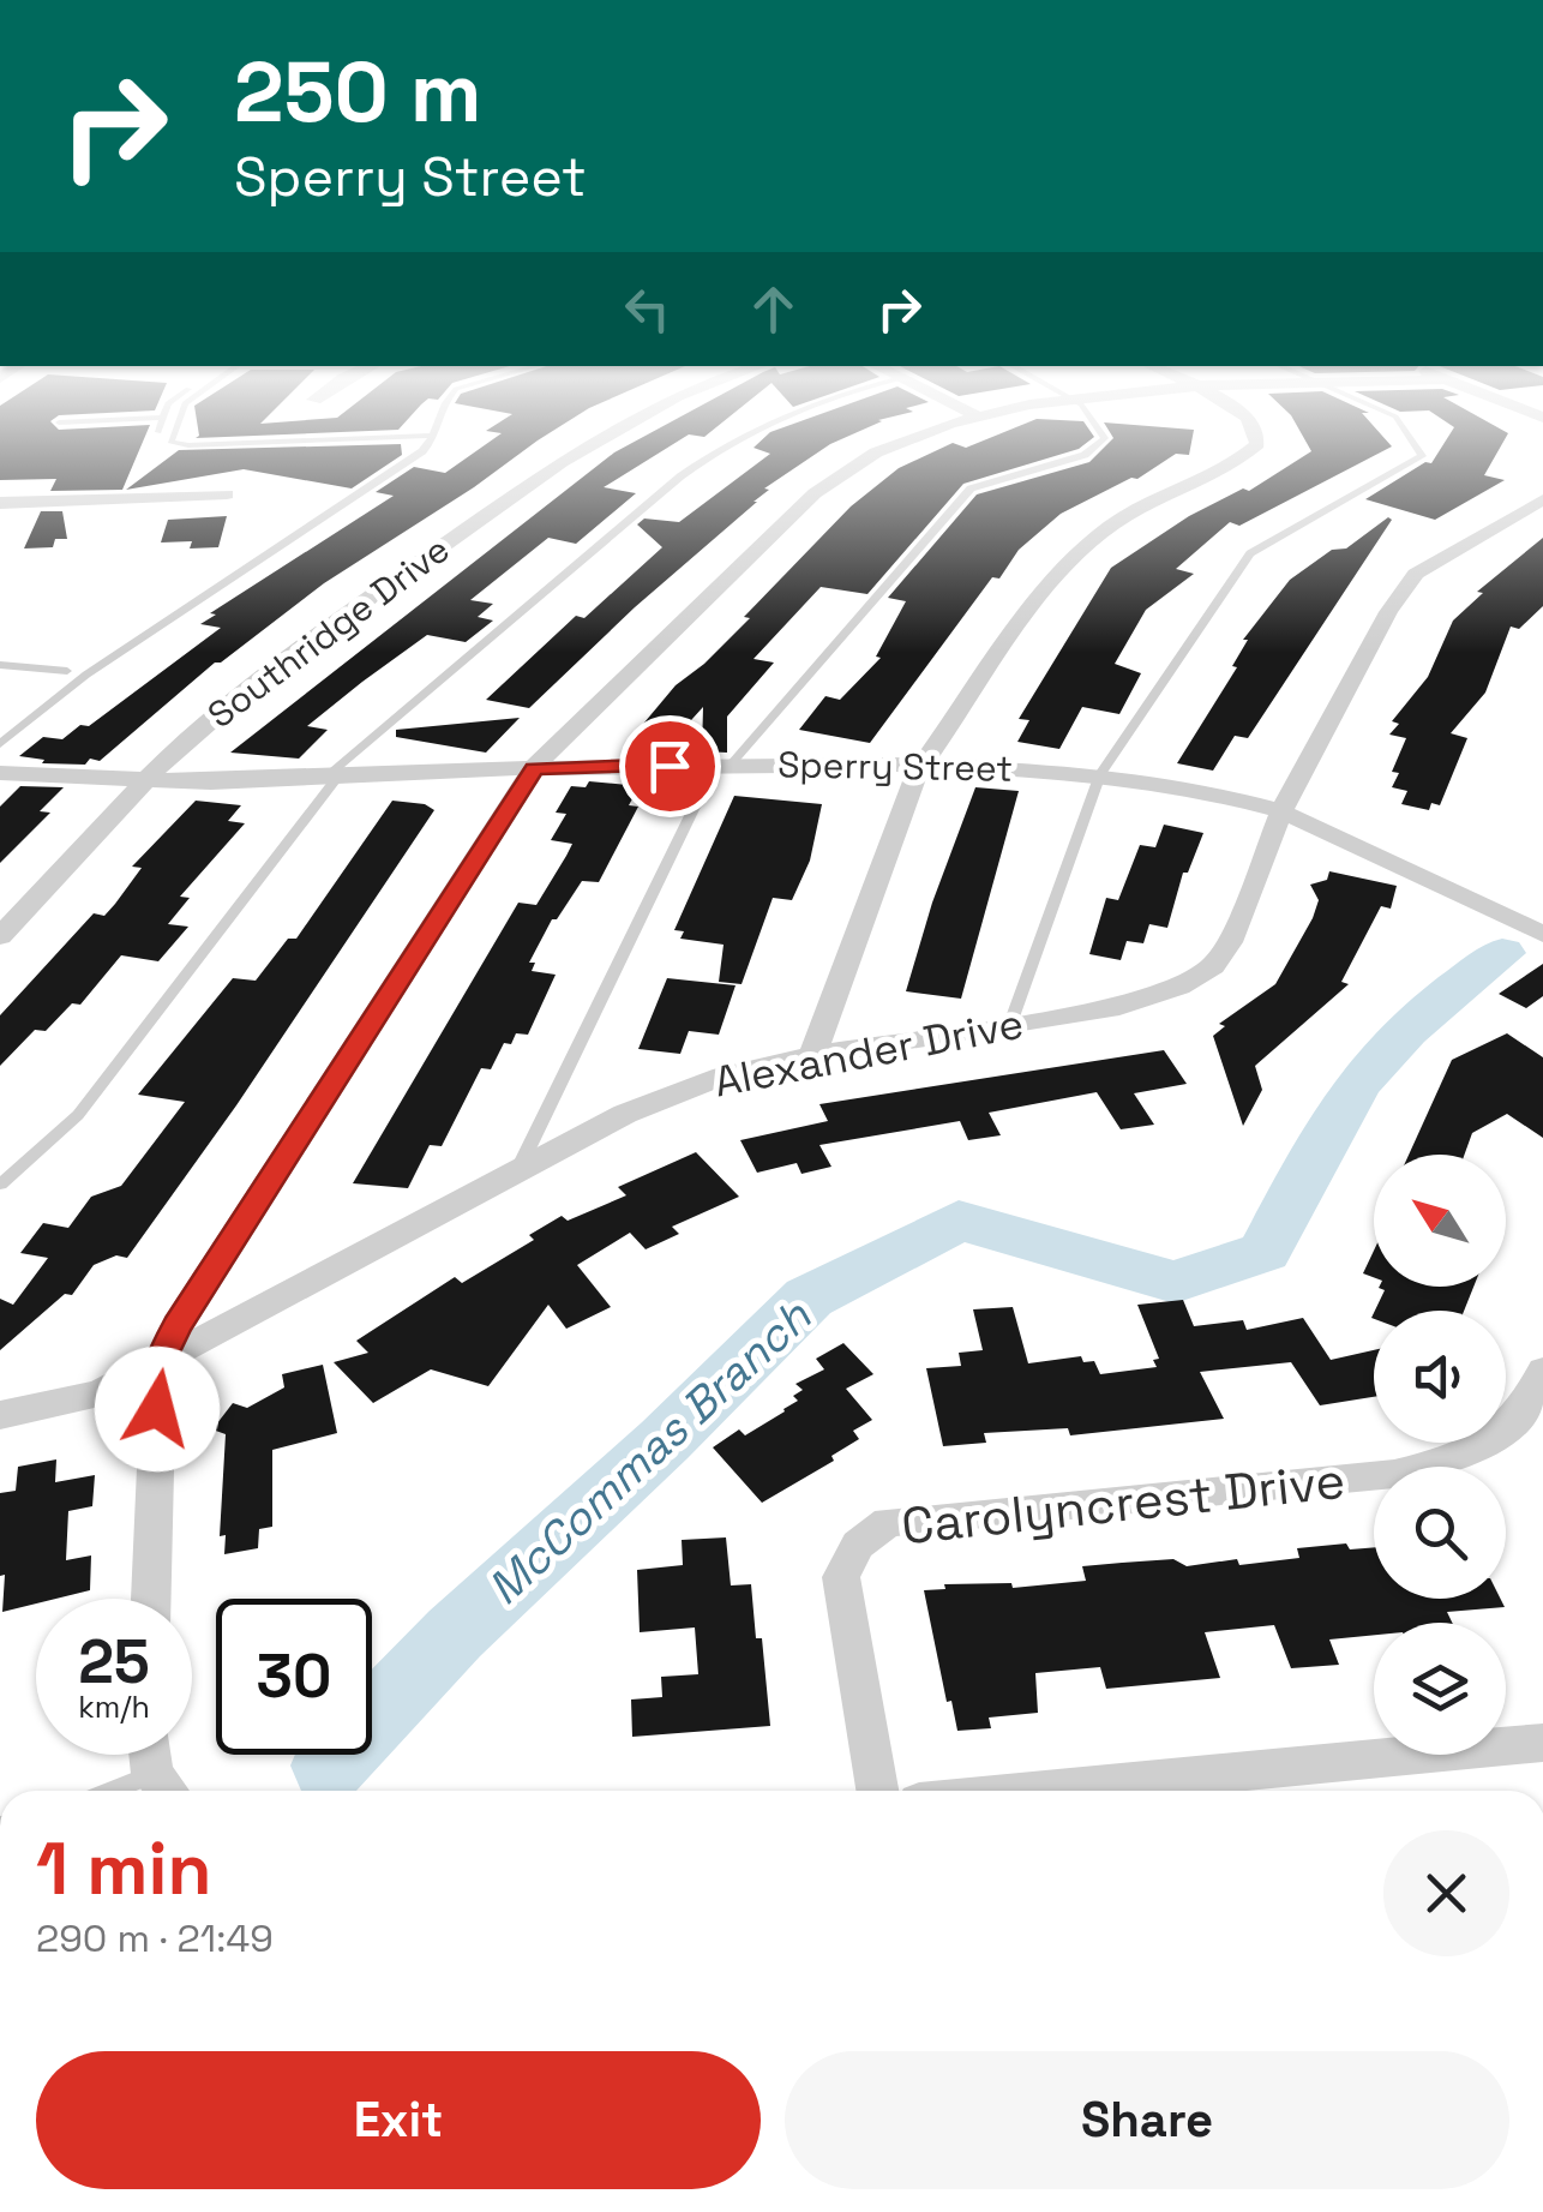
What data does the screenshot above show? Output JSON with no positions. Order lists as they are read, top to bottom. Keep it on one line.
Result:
{"streets":{"street":["Southridge Drive","Sperry Street","Alexander Drive","Carolyncrest Drive"]},"crossings":[["Southridge Drive","Sperry Street"],["Sperry Street","Alexander Drive"]],"water":["McCommas Branch"],"north":"top left","page":{"turn":["250 m","Sperry Street"],"speed":"25 km/h","limit":"30","heading":["1 min","290 m · 21:49"],"buttons":["Exit","Share"]}}
